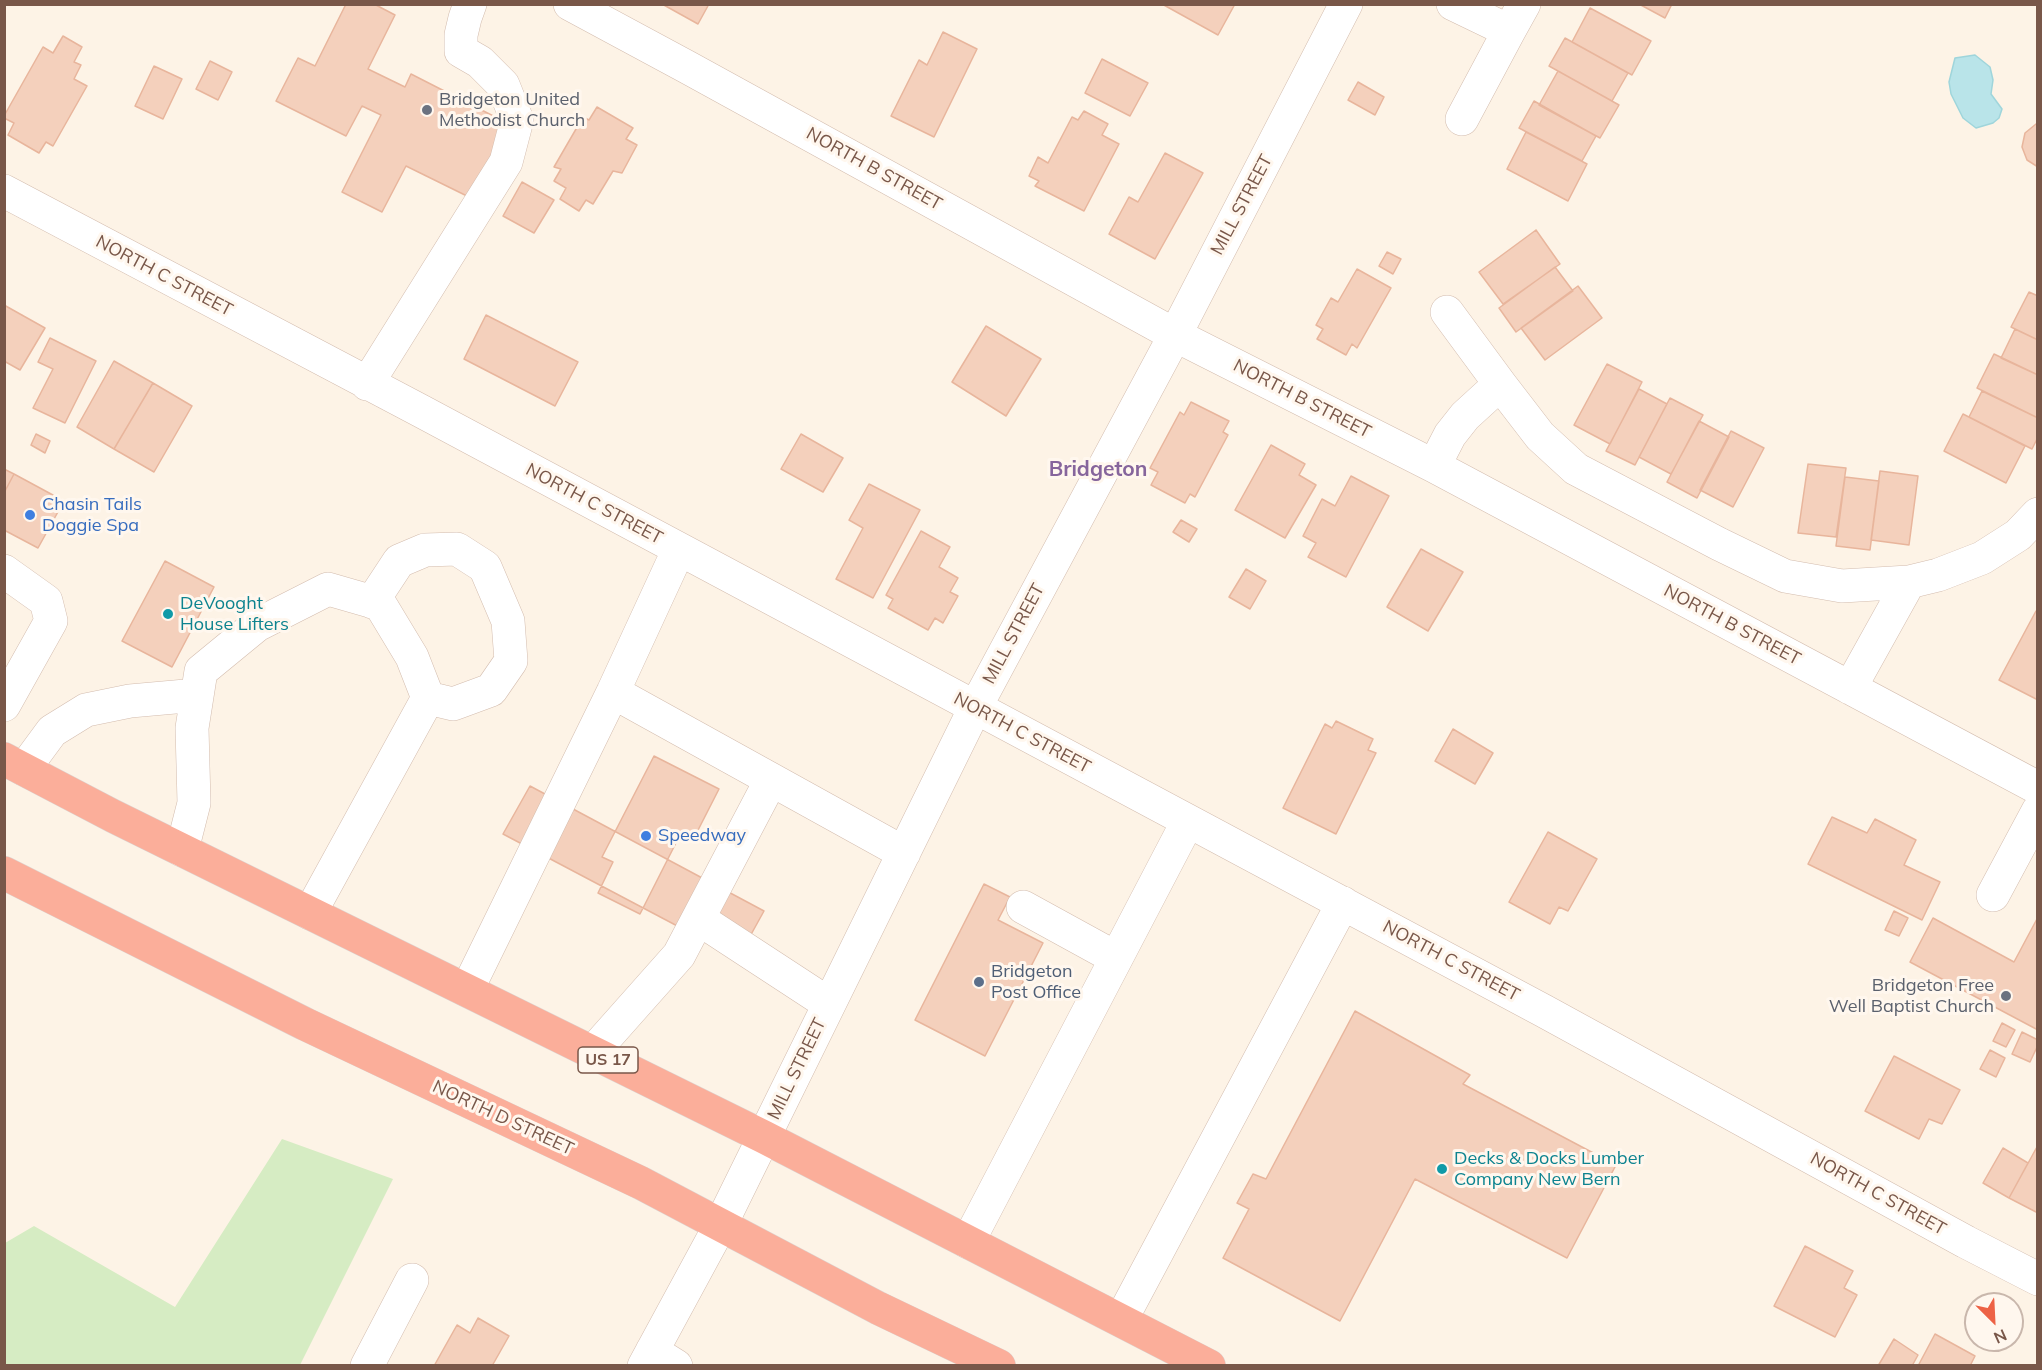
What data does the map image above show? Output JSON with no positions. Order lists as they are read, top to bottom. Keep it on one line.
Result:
{"streets":{"highway":["US 17","NORTH D STREET"],"street":["NORTH B STREET","MILL STREET","NORTH C STREET"]},"crossings":[["NORTH B STREET","MILL STREET"],["MILL STREET","NORTH C STREET"],["MILL STREET","US 17"],["MILL STREET","NORTH D STREET"]],"districts":["Bridgeton"],"places":["Bridgeton United Methodist Church","Chasin Tails Doggie Spa","DeVooght House Lifters","Speedway","Bridgeton Post Office","Bridgeton Free Well Baptist Church","Decks & Docks Lumber Company New Bern"],"north":"bottom right"}
